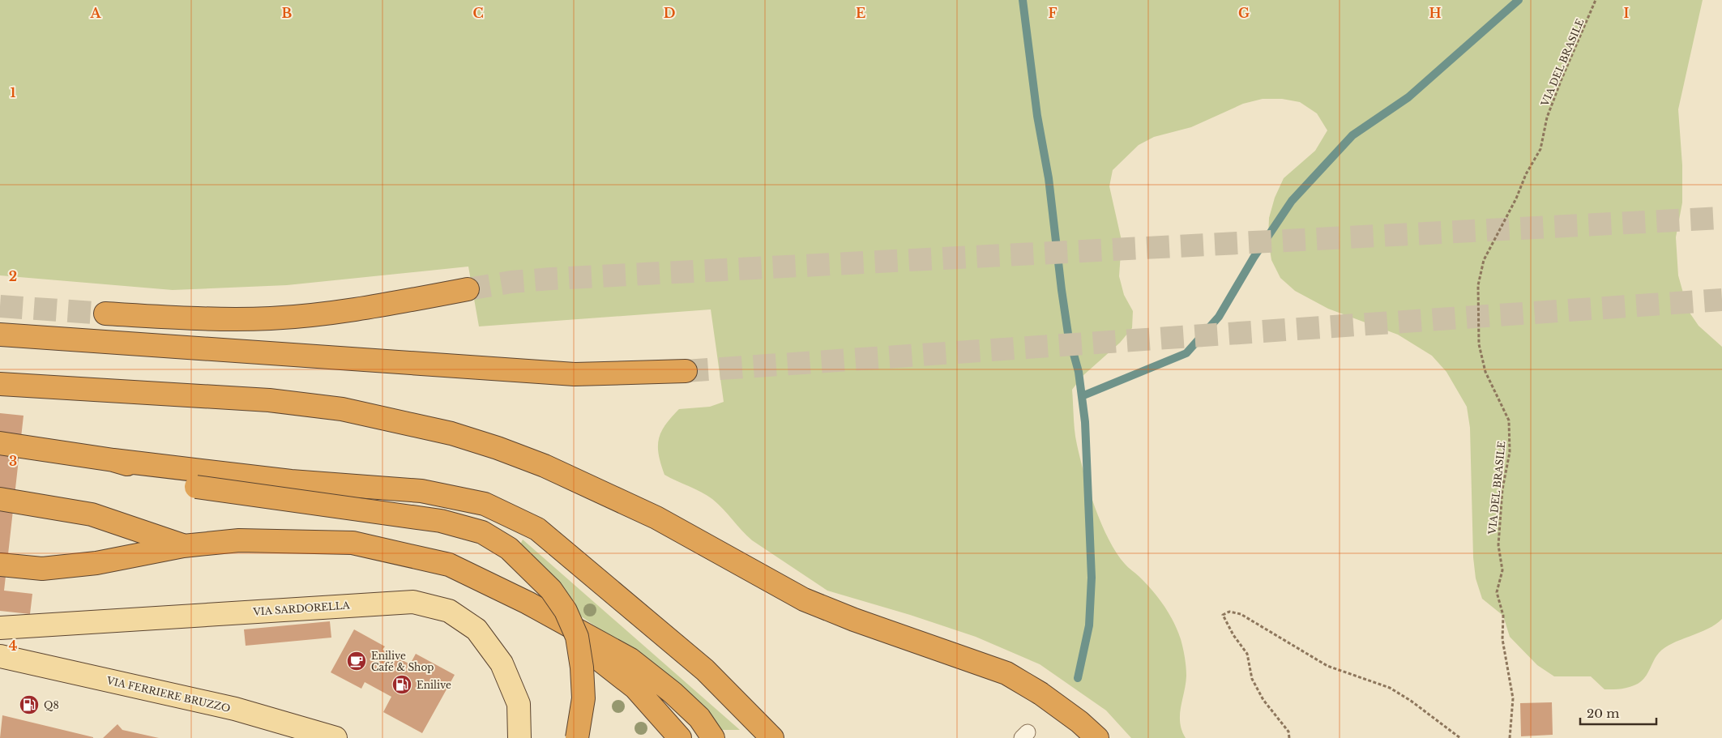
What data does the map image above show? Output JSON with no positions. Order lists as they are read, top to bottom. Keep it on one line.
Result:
{"streets":{"main road":["VIA SARDORELLA","VIA FERRIERE BRUZZO"],"path":["VIA DEL BRASILE"]},"places":{"cafe":["Enilive Café & Shop"],"fuel station":["Enilive","Q8"]},"scale_bar":"20 m","grid":{"columns":["A","B","C","D","E","F","G","H","I"],"rows":["1","2","3","4"]}}
